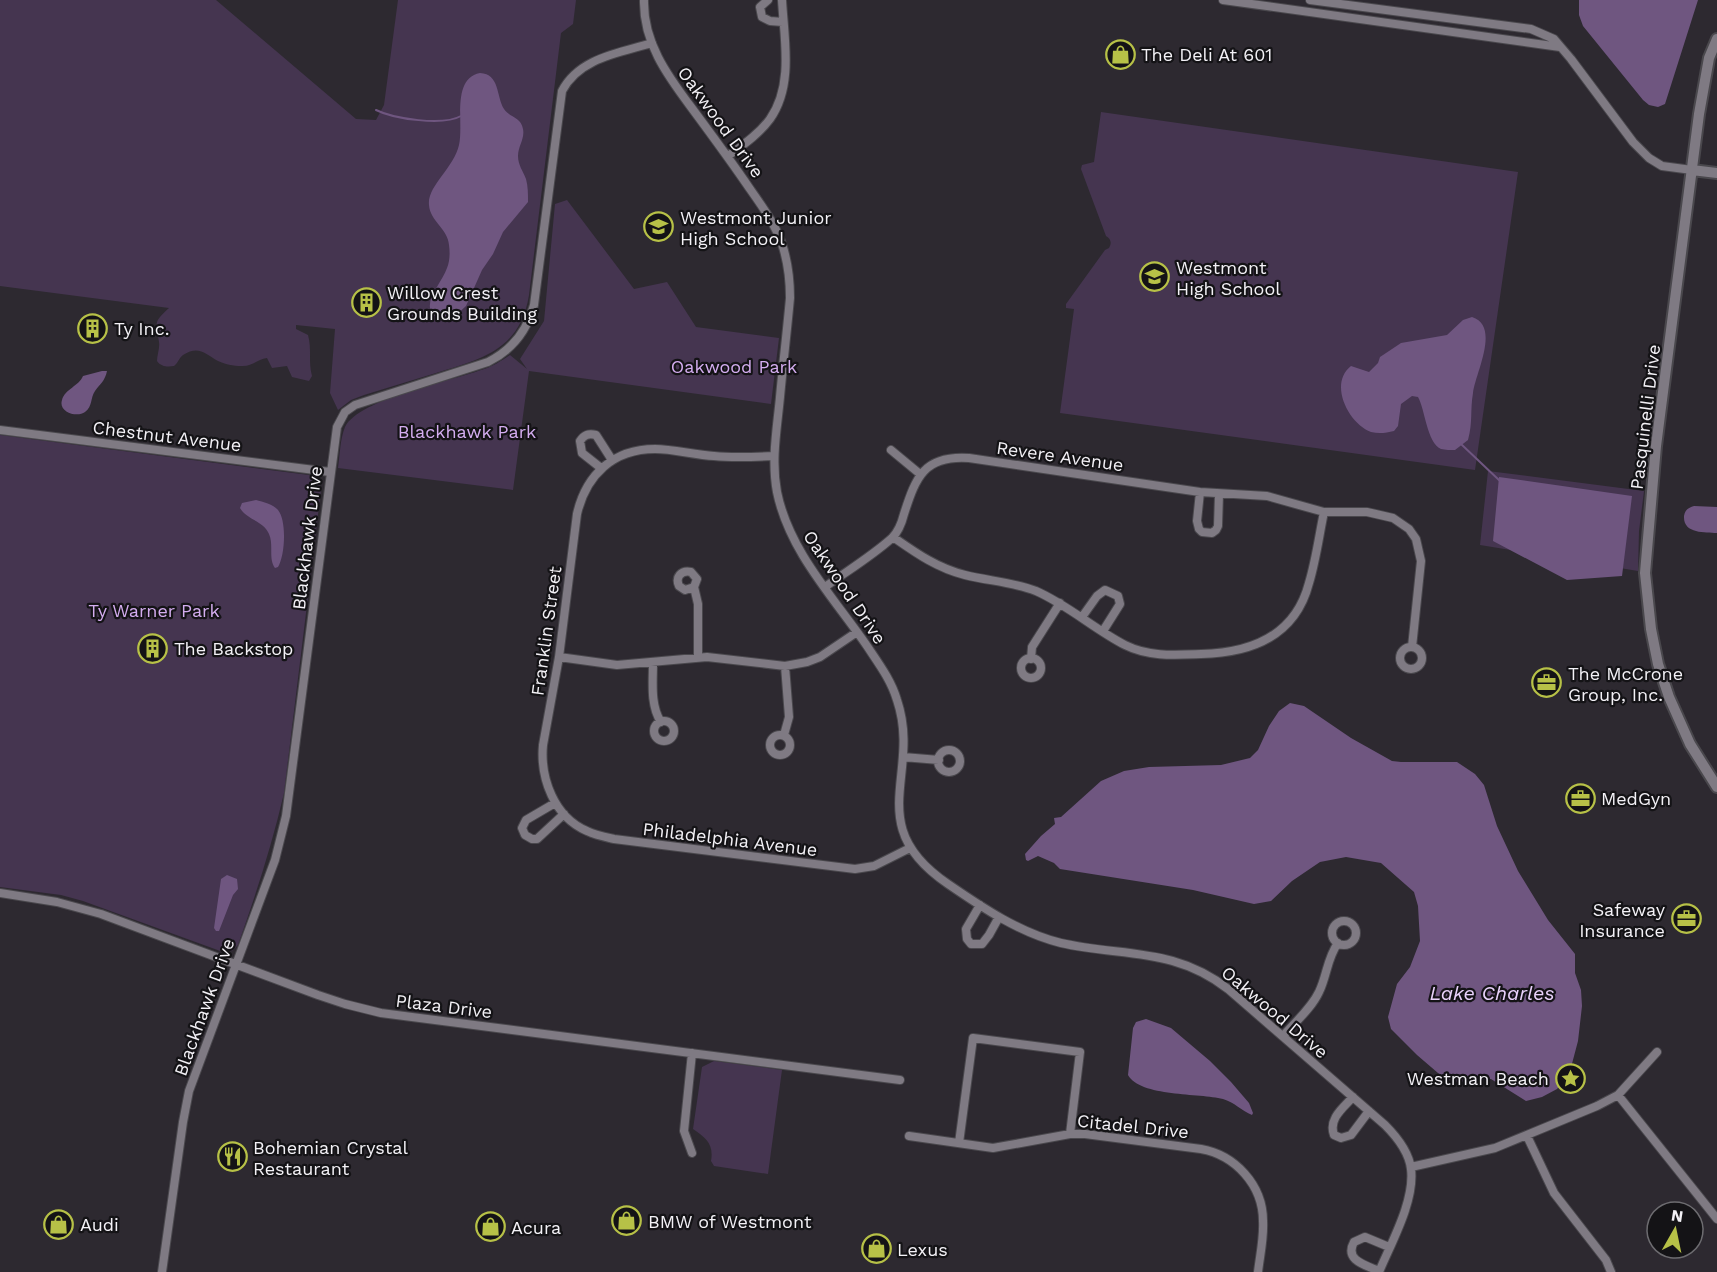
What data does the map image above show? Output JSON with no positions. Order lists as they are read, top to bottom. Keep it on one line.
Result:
{"streets":{"street":["Oakwood Drive","Pasquinelli Drive","Chestnut Avenue","Revere Avenue","Blackhawk Drive","Franklin Street","Philadelphia Avenue","Plaza Drive","Citadel Drive"]},"crossings":[["Oakwood Drive","Blackhawk Drive"],["Oakwood Drive","Franklin Street"],["Oakwood Drive","Philadelphia Avenue"],["Chestnut Avenue","Blackhawk Drive"],["Blackhawk Drive","Plaza Drive"],["Franklin Street","Philadelphia Avenue"]],"water":["Lake Charles"],"parks":["Oakwood Park","Blackhawk Park","Ty Warner Park"],"places":{"shop":["The Deli At 601","BMW of Westmont","Audi","Acura","Lexus"],"school or university":["Westmont Junior High School","Westmont High School"],"building":["Willow Crest Grounds Building","Ty Inc.","The Backstop"],"office":["The McCrone Group, Inc.","MedGyn","Safeway Insurance"],"place":["Westman Beach"],"restaurant":["Bohemian Crystal Restaurant"]},"north":"top"}
